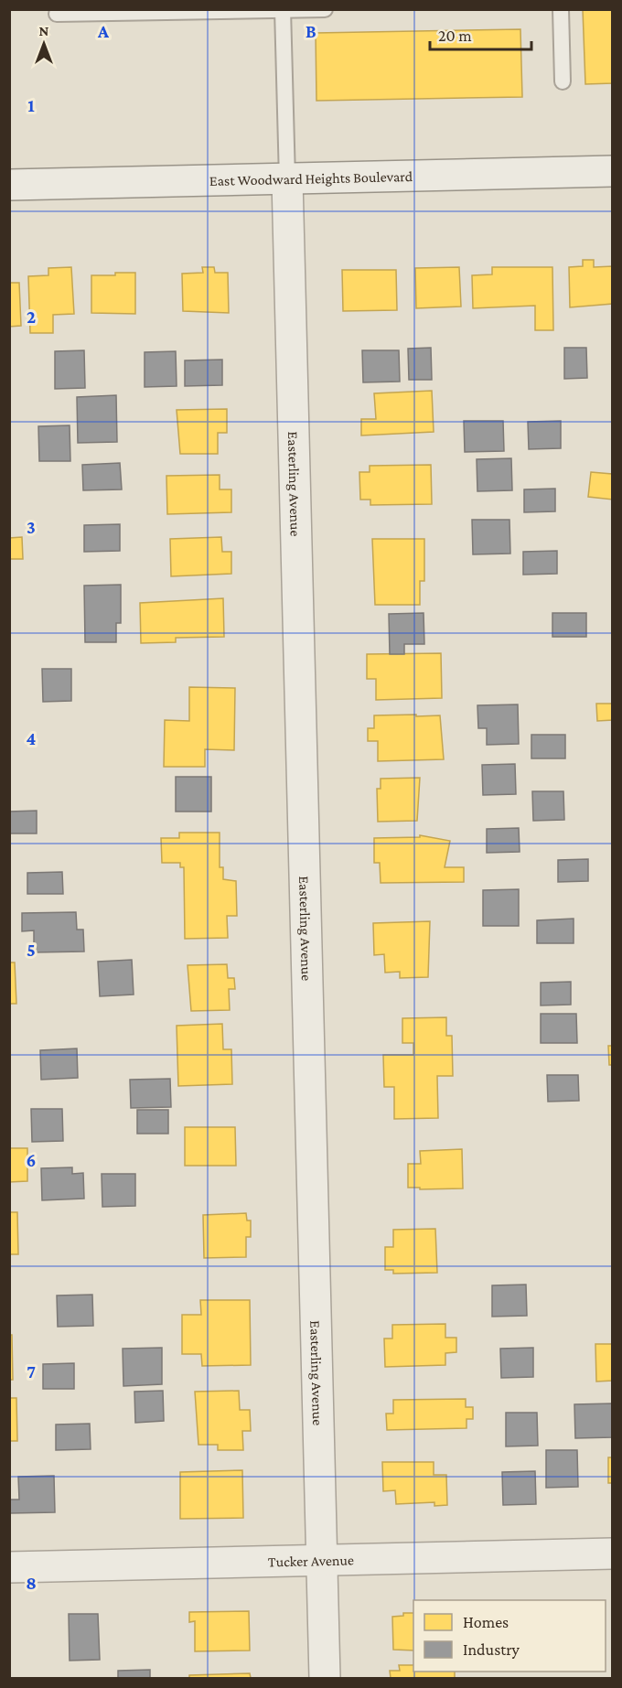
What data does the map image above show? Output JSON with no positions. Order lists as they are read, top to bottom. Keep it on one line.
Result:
{"streets":{"street":["East Woodward Heights Boulevard","Easterling Avenue","Tucker Avenue"]},"crossings":[["East Woodward Heights Boulevard","Easterling Avenue"],["Easterling Avenue","Tucker Avenue"]],"legend":["Homes","Industry"],"scale_bar":"20 m","north":"top","grid":{"columns":["A","B"],"rows":["1","2","3","4","5","6","7","8"]}}
